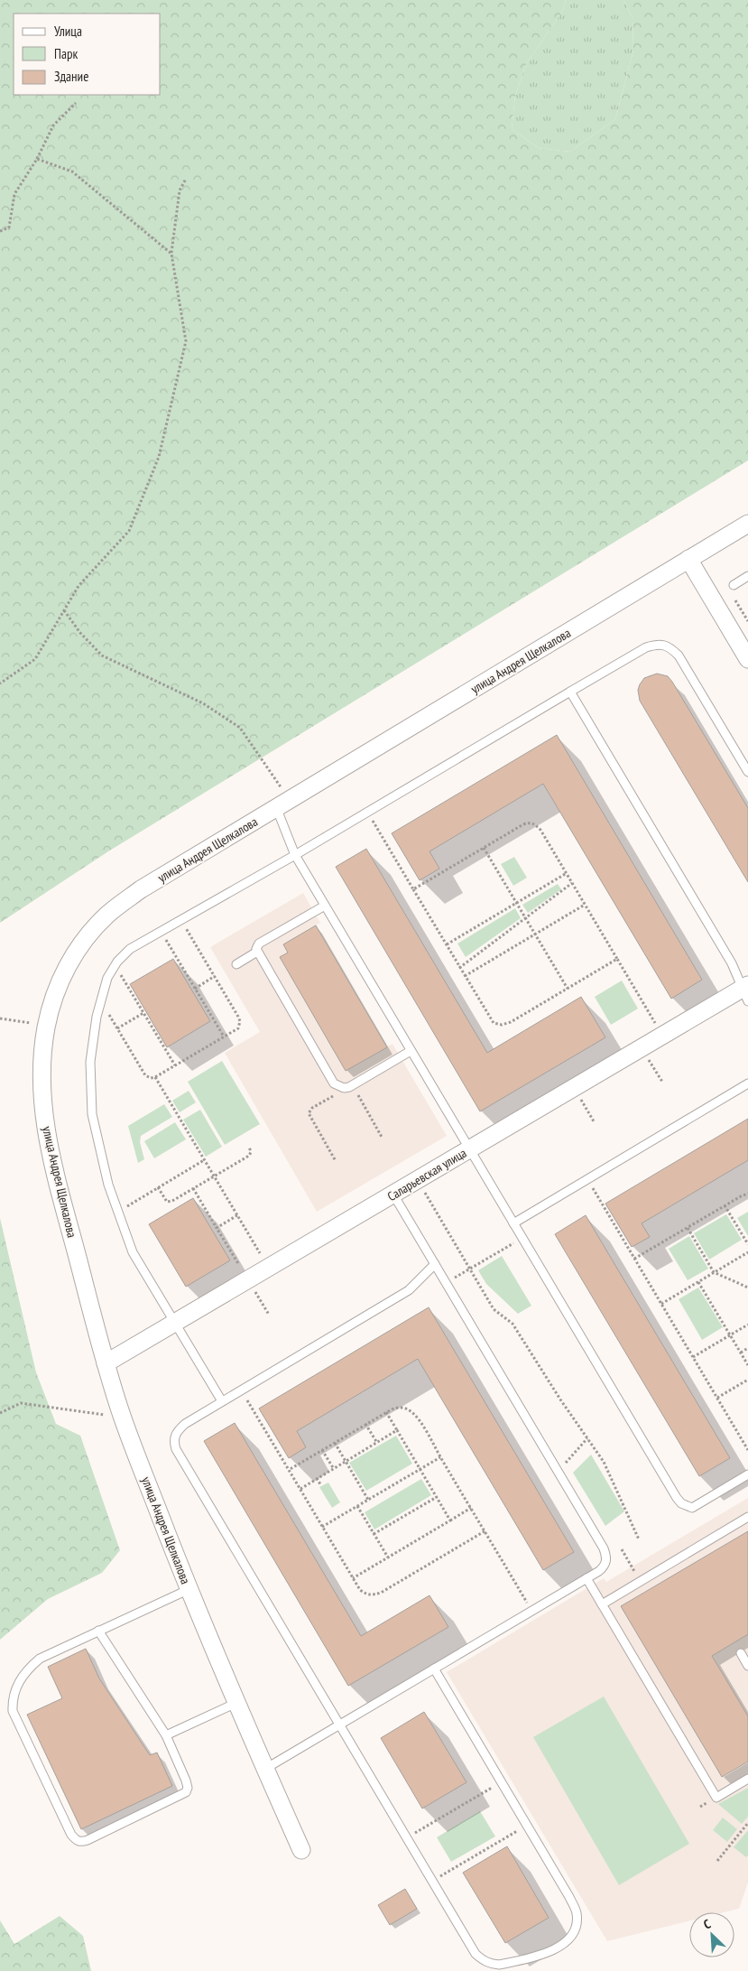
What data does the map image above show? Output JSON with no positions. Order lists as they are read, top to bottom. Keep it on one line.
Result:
{"streets":{"street":["улица Андрея Щелкалова","Саларьевская улица"]},"crossings":[["улица Андрея Щелкалова","Саларьевская улица"]],"legend":["Улица","Парк","Здание"],"north":"top left"}
